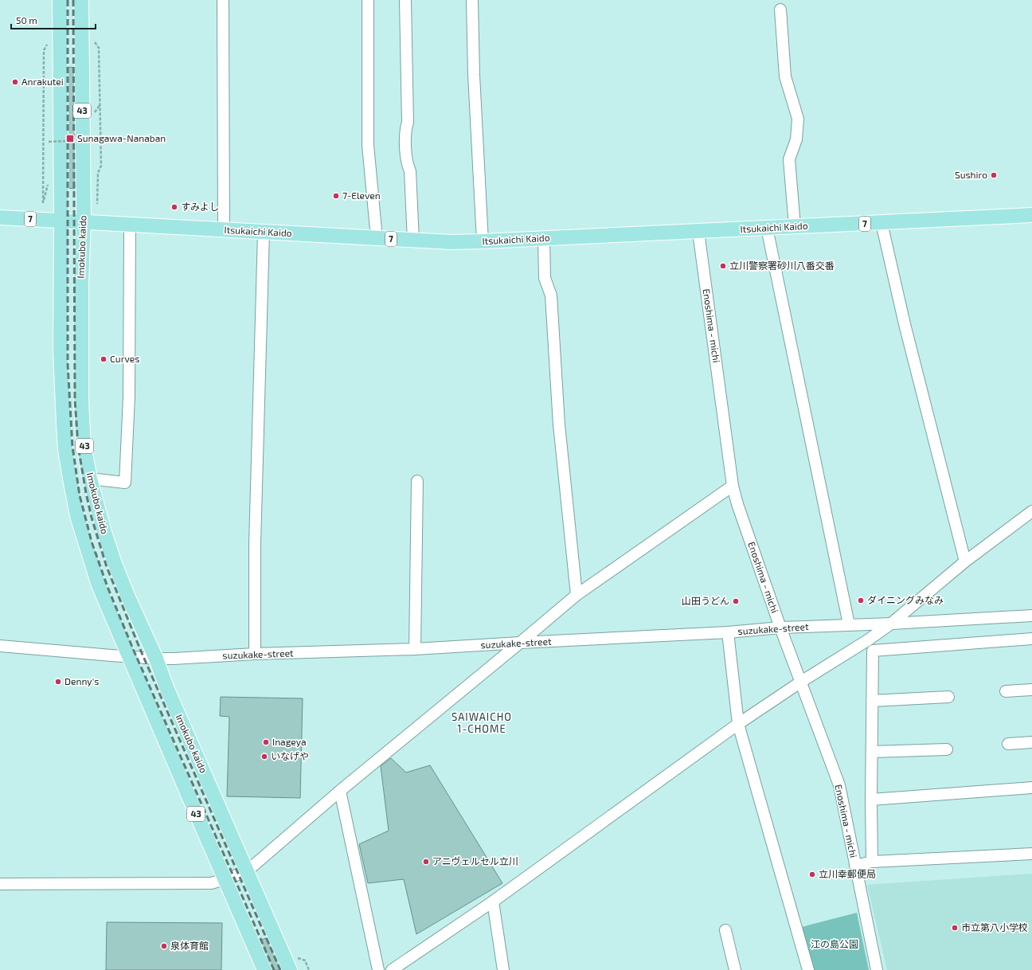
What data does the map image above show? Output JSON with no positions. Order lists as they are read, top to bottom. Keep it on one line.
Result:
{"streets":{"main road":["43","7","Itsukaichi Kaido","Imokubo kaido"],"street":["Enoshima - michi","suzukake-street"]},"crossings":[["43","Itsukaichi Kaido"],["43","suzukake-street"],["Itsukaichi Kaido","Imokubo kaido"],["Itsukaichi Kaido","Enoshima - michi"],["Imokubo kaido","suzukake-street"],["Enoshima - michi","suzukake-street"]],"districts":["SAIWAICHO 1-CHOME"],"parks":["江の島公園"],"places":{"other":["Anrakutei","Sushiro","7-Eleven","すみよし","立川警察署砂川八番交番","Curves","ダイニングみなみ","山田うどん","Denny's","Inageya","いなげや","アニヴェルセル立川","立川幸郵便局","市立第八小学校","泉体育館"],"transit":["Sunagawa-Nanaban"]},"scale_bar":"50 m"}
